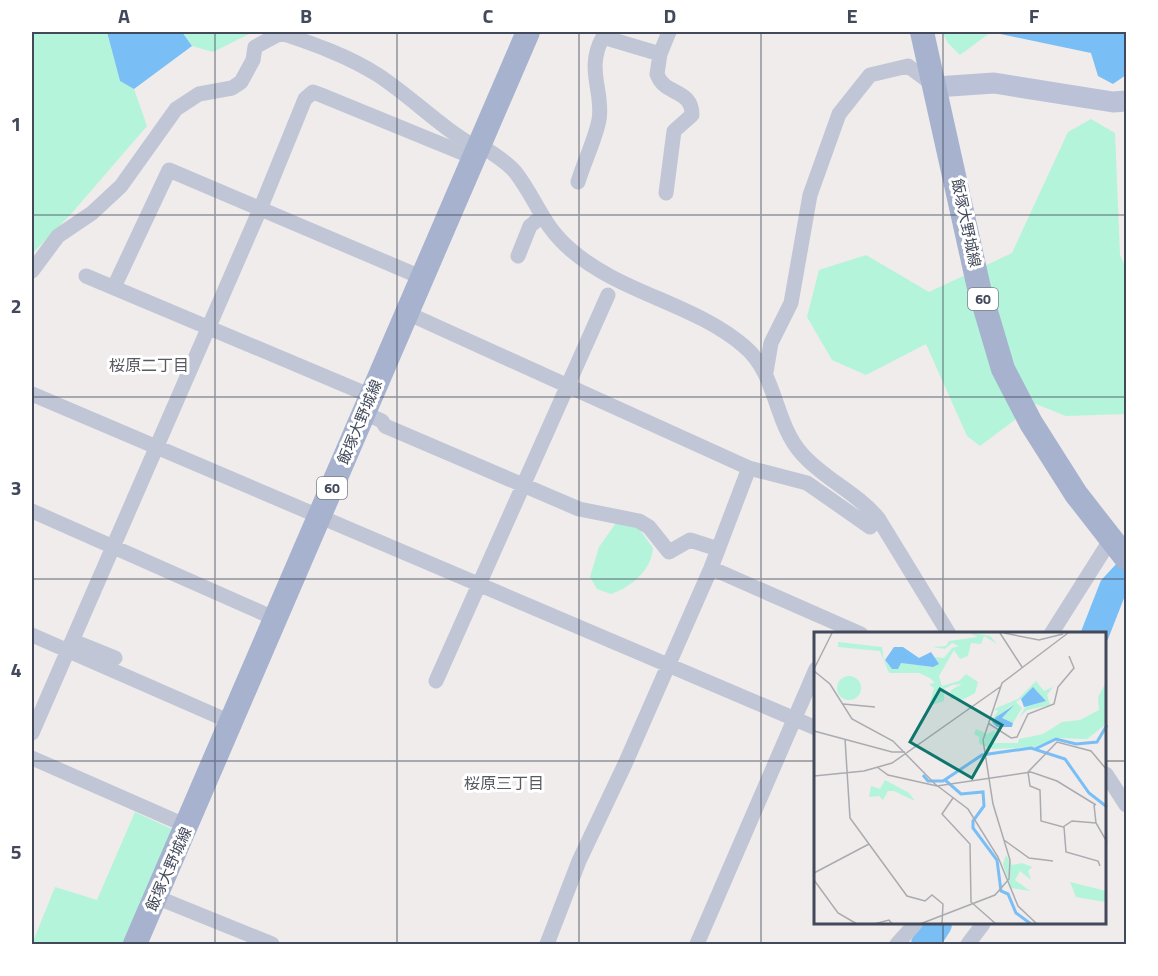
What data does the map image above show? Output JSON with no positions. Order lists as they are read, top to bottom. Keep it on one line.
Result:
{"streets":{"main road":["飯塚大野城線","60"]},"districts":["桜原二丁目","桜原三丁目"],"grid":{"columns":["A","B","C","D","E","F"],"rows":["1","2","3","4","5"]}}
